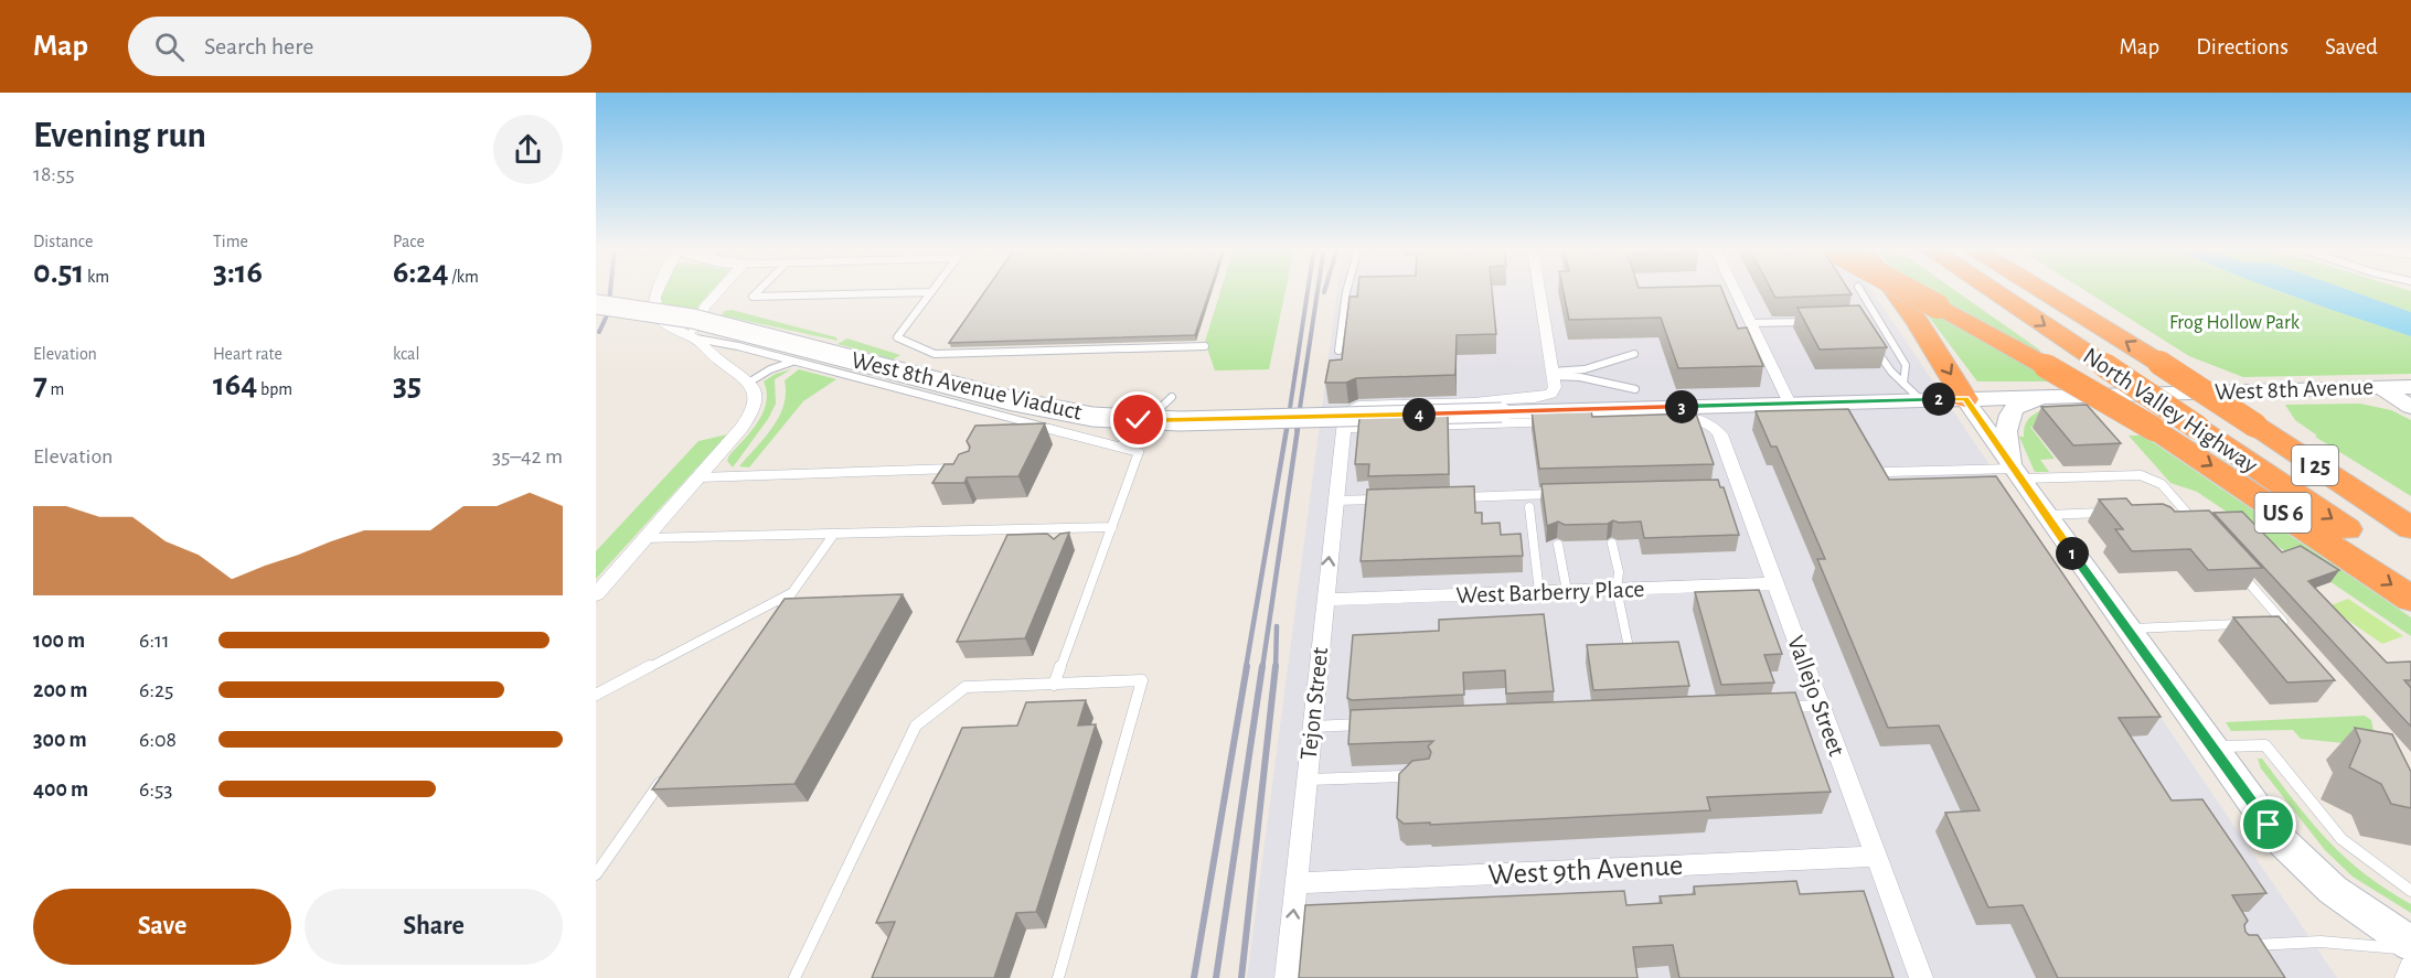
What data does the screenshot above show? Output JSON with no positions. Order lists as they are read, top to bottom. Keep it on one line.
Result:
{"streets":{"highway":["North Valley Highway","I 25","US 6"],"main road":["West 8th Avenue Viaduct","West 8th Avenue"],"street":["West Barberry Place","Vallejo Street","Tejon Street","West 9th Avenue"]},"crossings":[["West 8th Avenue Viaduct","West 8th Avenue"],["West Barberry Place","Vallejo Street"],["West Barberry Place","Tejon Street"],["Vallejo Street","Tejon Street"],["Vallejo Street","West 9th Avenue"],["Tejon Street","West 9th Avenue"]],"one_way":["Tejon Street"],"parks":["Frog Hollow Park"],"page":{"header":"Map","search":"Search here","nav":["Map","Directions","Saved"],"heading":["Evening run","18:55"],"stats":[["Distance","0.51 km"],["Time","3:16"],["Pace","6:24 /km"],["Elevation","7 m"],["Heart rate","164 bpm"],["kcal","35"]],"pins":["2","3","4","1"],"chart":["Elevation","35–42 m"],"list":[{"name":"100 m","note":"6:11"},{"name":"200 m","note":"6:25"},{"name":"300 m","note":"6:08"},{"name":"400 m","note":"6:53"}],"buttons":["Save","Share"]}}
